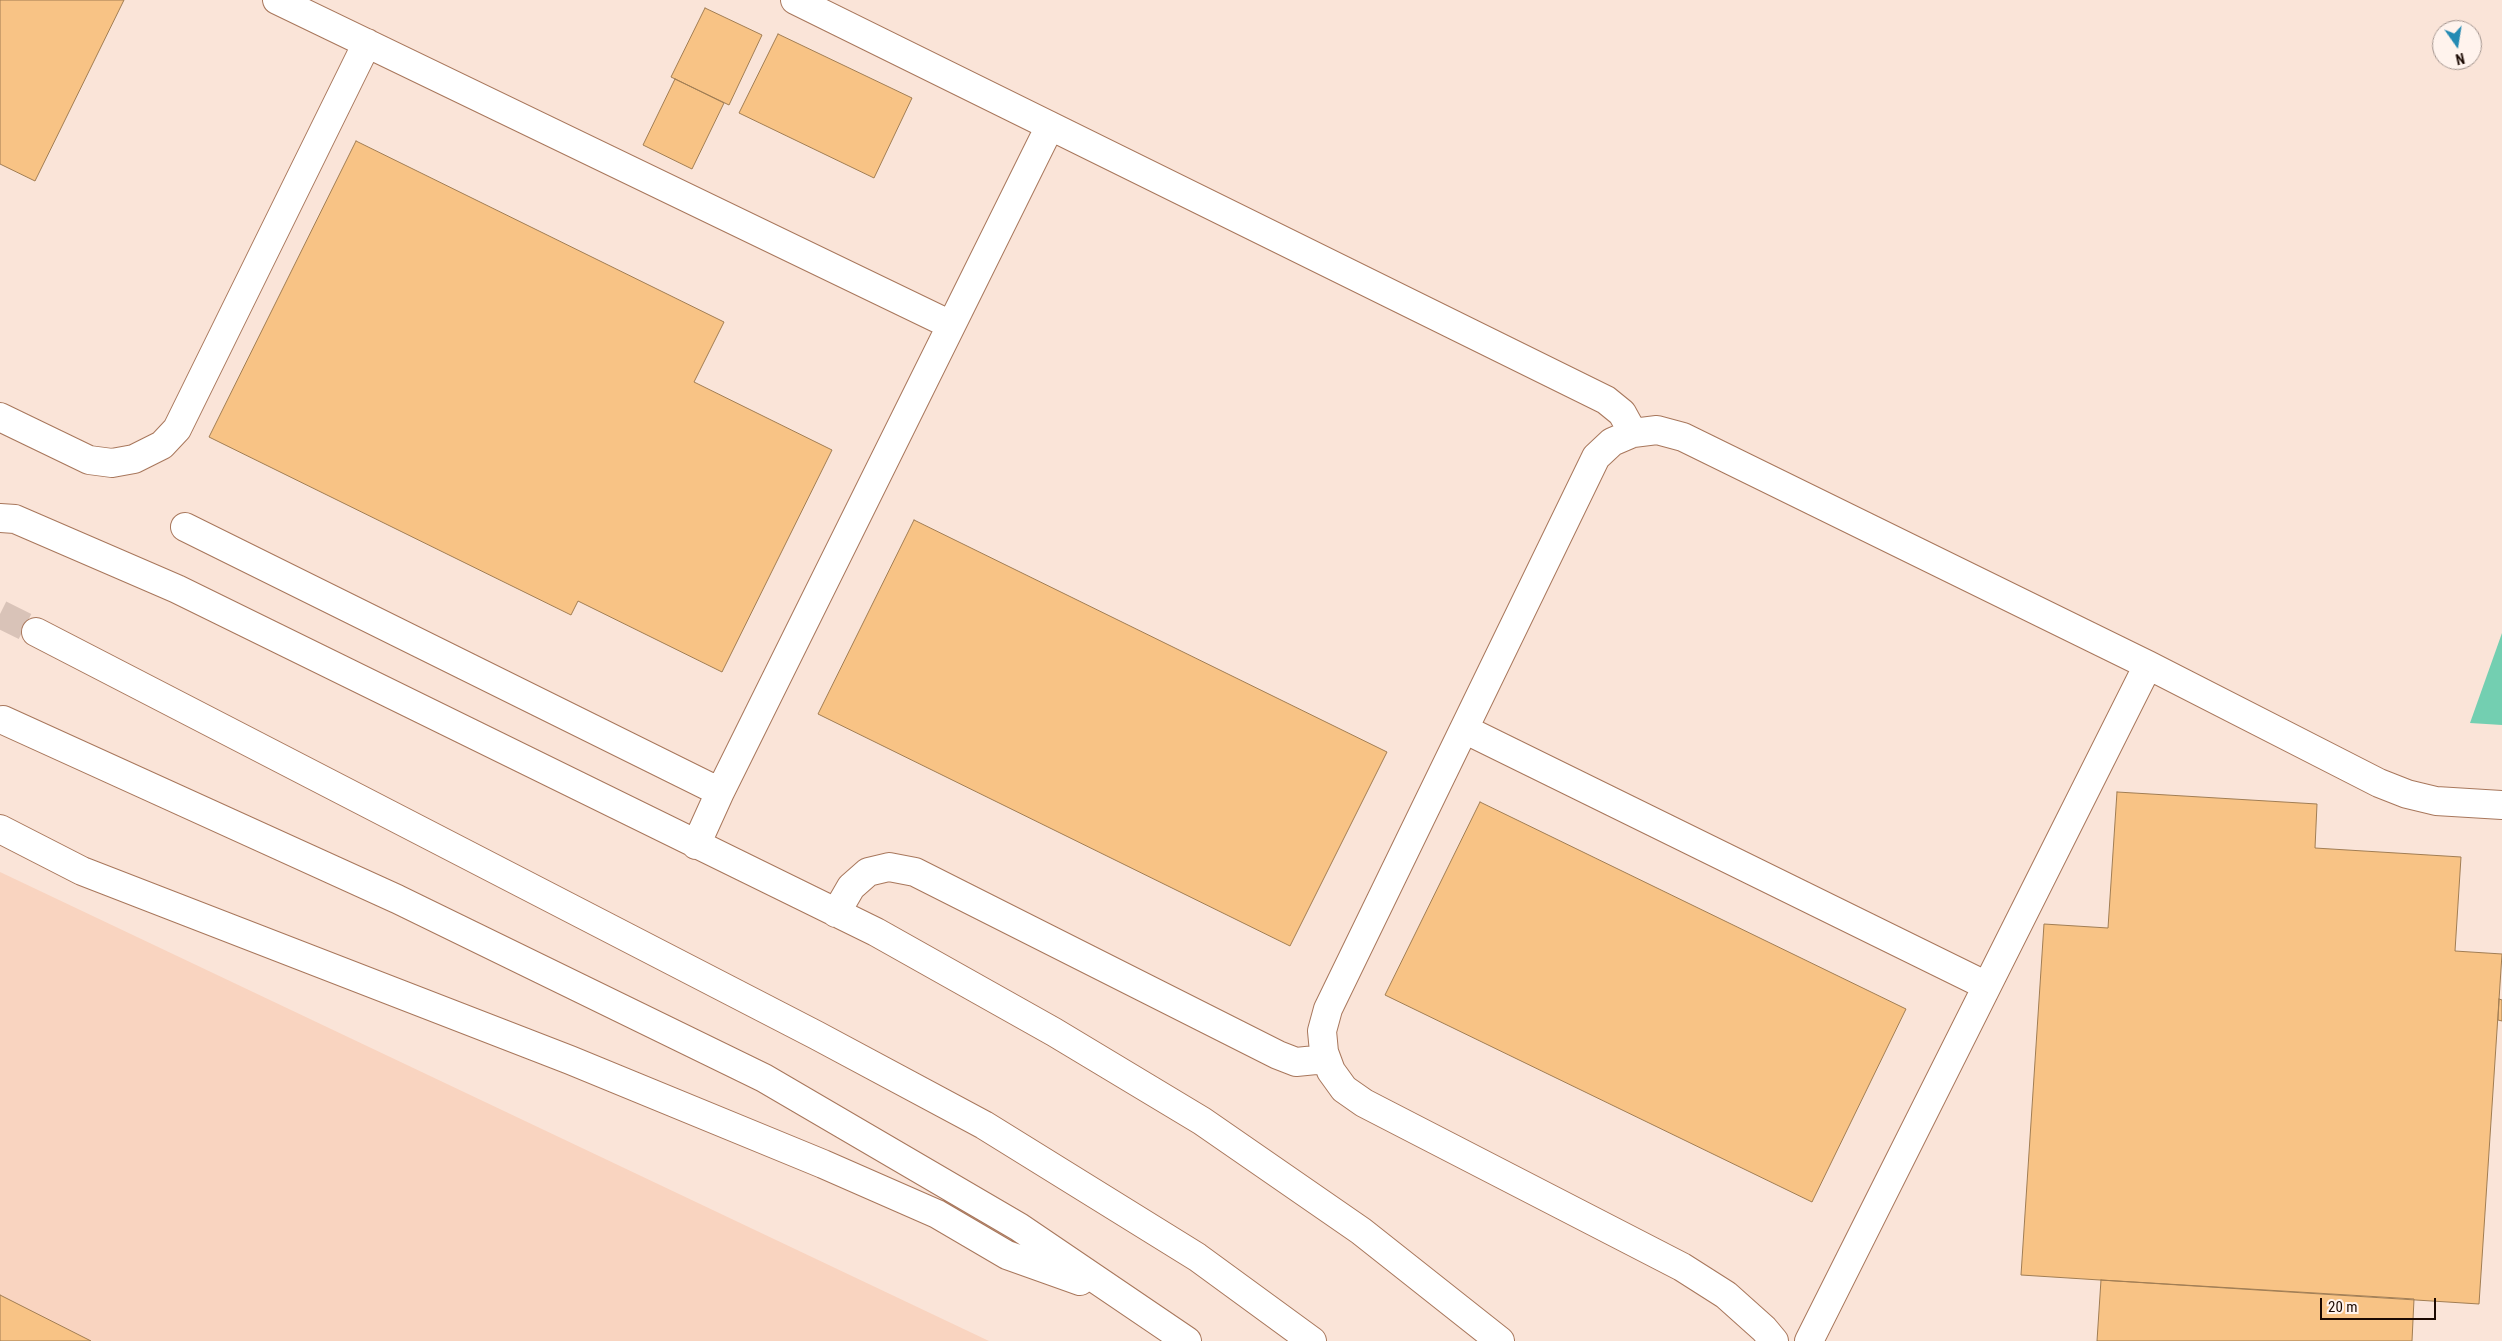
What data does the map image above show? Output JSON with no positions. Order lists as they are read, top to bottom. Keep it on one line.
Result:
{"scale_bar":"20 m","north":"bottom"}
